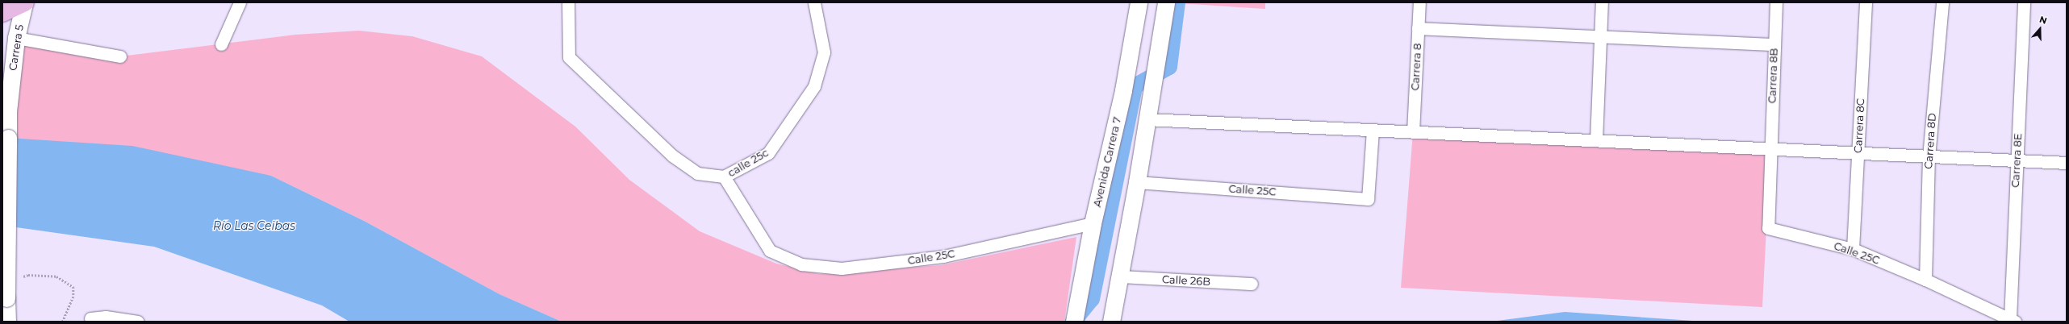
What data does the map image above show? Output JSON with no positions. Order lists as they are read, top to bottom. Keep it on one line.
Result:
{"streets":{"main road":["Carrera 5","Avenida Carrera 7"],"street":["Carrera 8","Carrera 8B","Carrera 8C","Carrera 8D","Carrera 8E","calle 25c","Calle 25C","Calle 26B"]},"crossings":[["Carrera 8B","Calle 25C"],["Carrera 8C","Calle 25C"],["Carrera 8D","Calle 25C"],["Carrera 8E","Calle 25C"],["Avenida Carrera 7","Calle 25C"],["calle 25c","Calle 25C"]],"water":["Río Las Ceibas"],"north":"top"}
